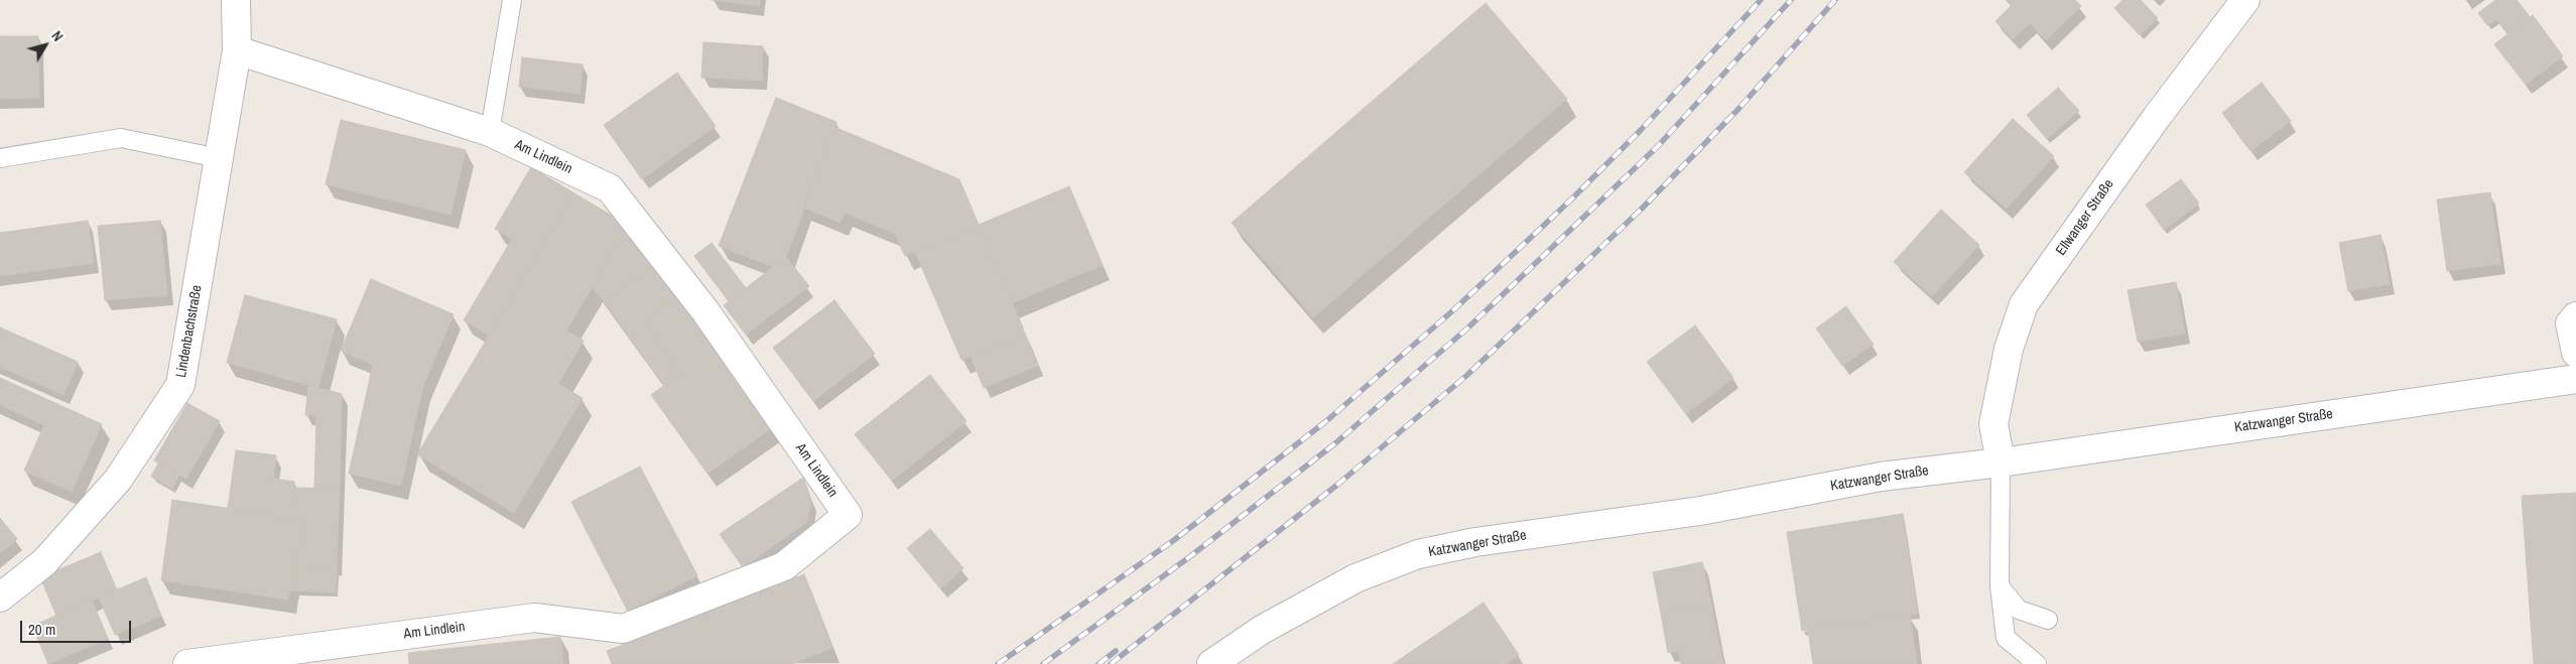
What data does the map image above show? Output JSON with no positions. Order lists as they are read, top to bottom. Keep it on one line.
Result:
{"streets":{"street":["Am Lindlein","Ellwanger Straße","Lindenbachstraße","Katzwanger Straße"]},"crossings":[["Am Lindlein","Lindenbachstraße"],["Ellwanger Straße","Katzwanger Straße"]],"scale_bar":"20 m","north":"top right"}
